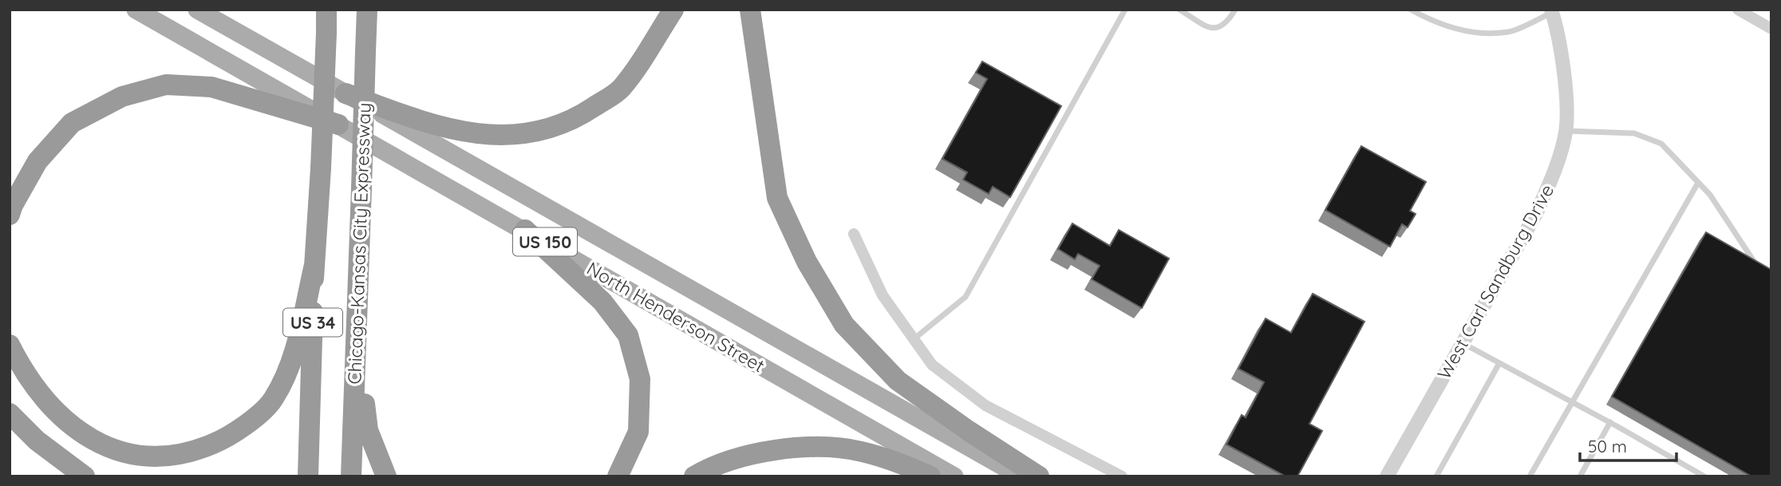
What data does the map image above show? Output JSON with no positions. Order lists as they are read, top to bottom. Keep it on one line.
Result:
{"streets":{"highway":["Chicago-Kansas City Expressway","US 34"],"main road":["US 150","North Henderson Street"],"street":["West Carl Sandburg Drive"]},"scale_bar":"50 m"}
